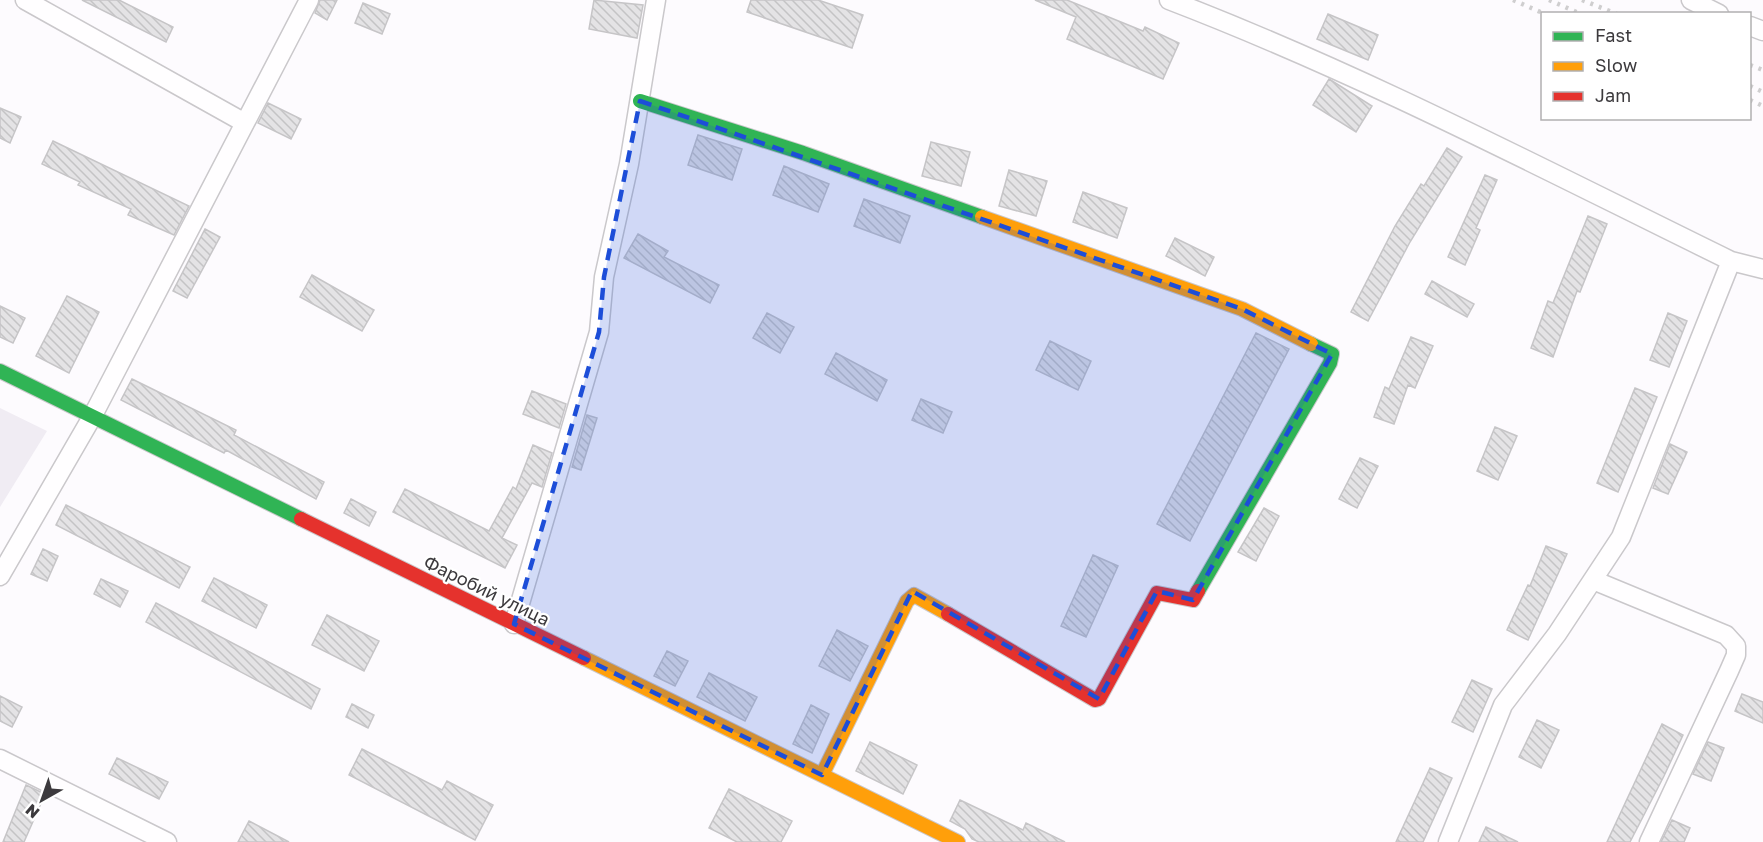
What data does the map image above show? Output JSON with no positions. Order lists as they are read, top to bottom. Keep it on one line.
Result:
{"streets":{"street":["Фаробий улица"]},"legend":["Fast","Slow","Jam"],"north":"bottom left"}
